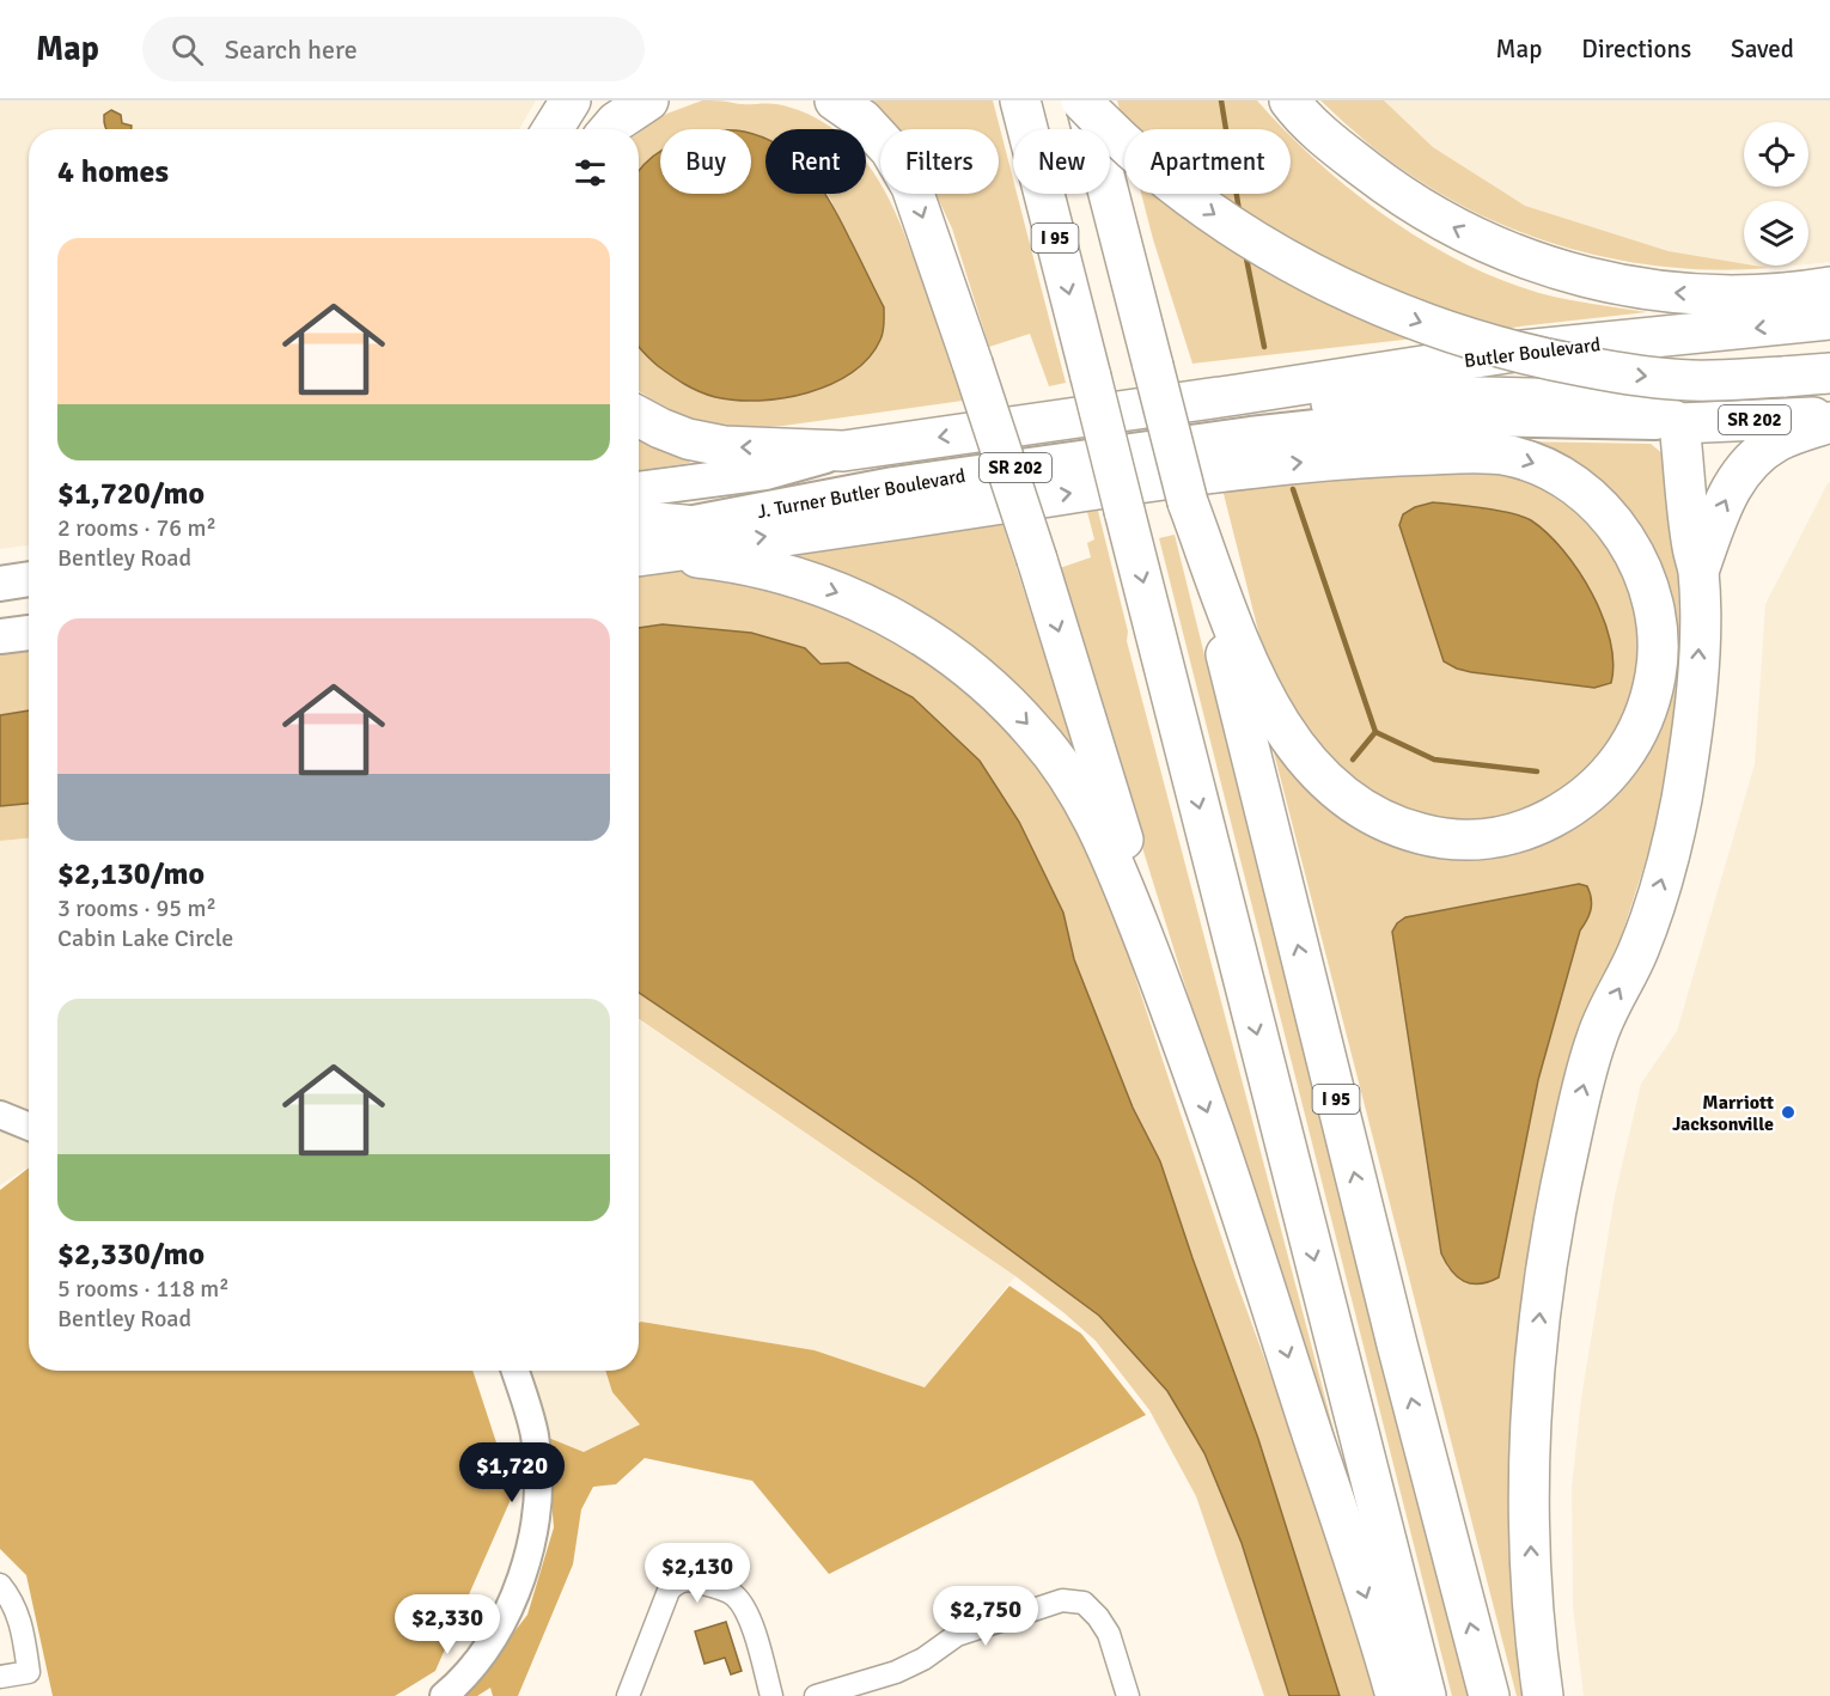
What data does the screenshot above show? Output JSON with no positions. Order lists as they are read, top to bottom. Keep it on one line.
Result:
{"streets":{"highway":["I 95","Butler Boulevard","SR 202","J. Turner Butler Boulevard"]},"crossings":[["Butler Boulevard","J. Turner Butler Boulevard"],["SR 202","J. Turner Butler Boulevard"]],"places":["Marriott Jacksonville"],"page":{"header":"Map","search":"Search here","nav":["Map","Directions","Saved"],"chip":["Buy","Rent","Filters","New","Apartment"],"heading":"4 homes","list":[{"name":"$1,720/mo","note":"2 rooms · 76 m² · Bentley Road"},{"name":"$2,130/mo","note":"3 rooms · 95 m² · Cabin Lake Circle"},{"name":"$2,330/mo","note":"5 rooms · 118 m² · Bentley Road"}],"price":["$1,720","$2,130","$2,750","$2,330"]}}
